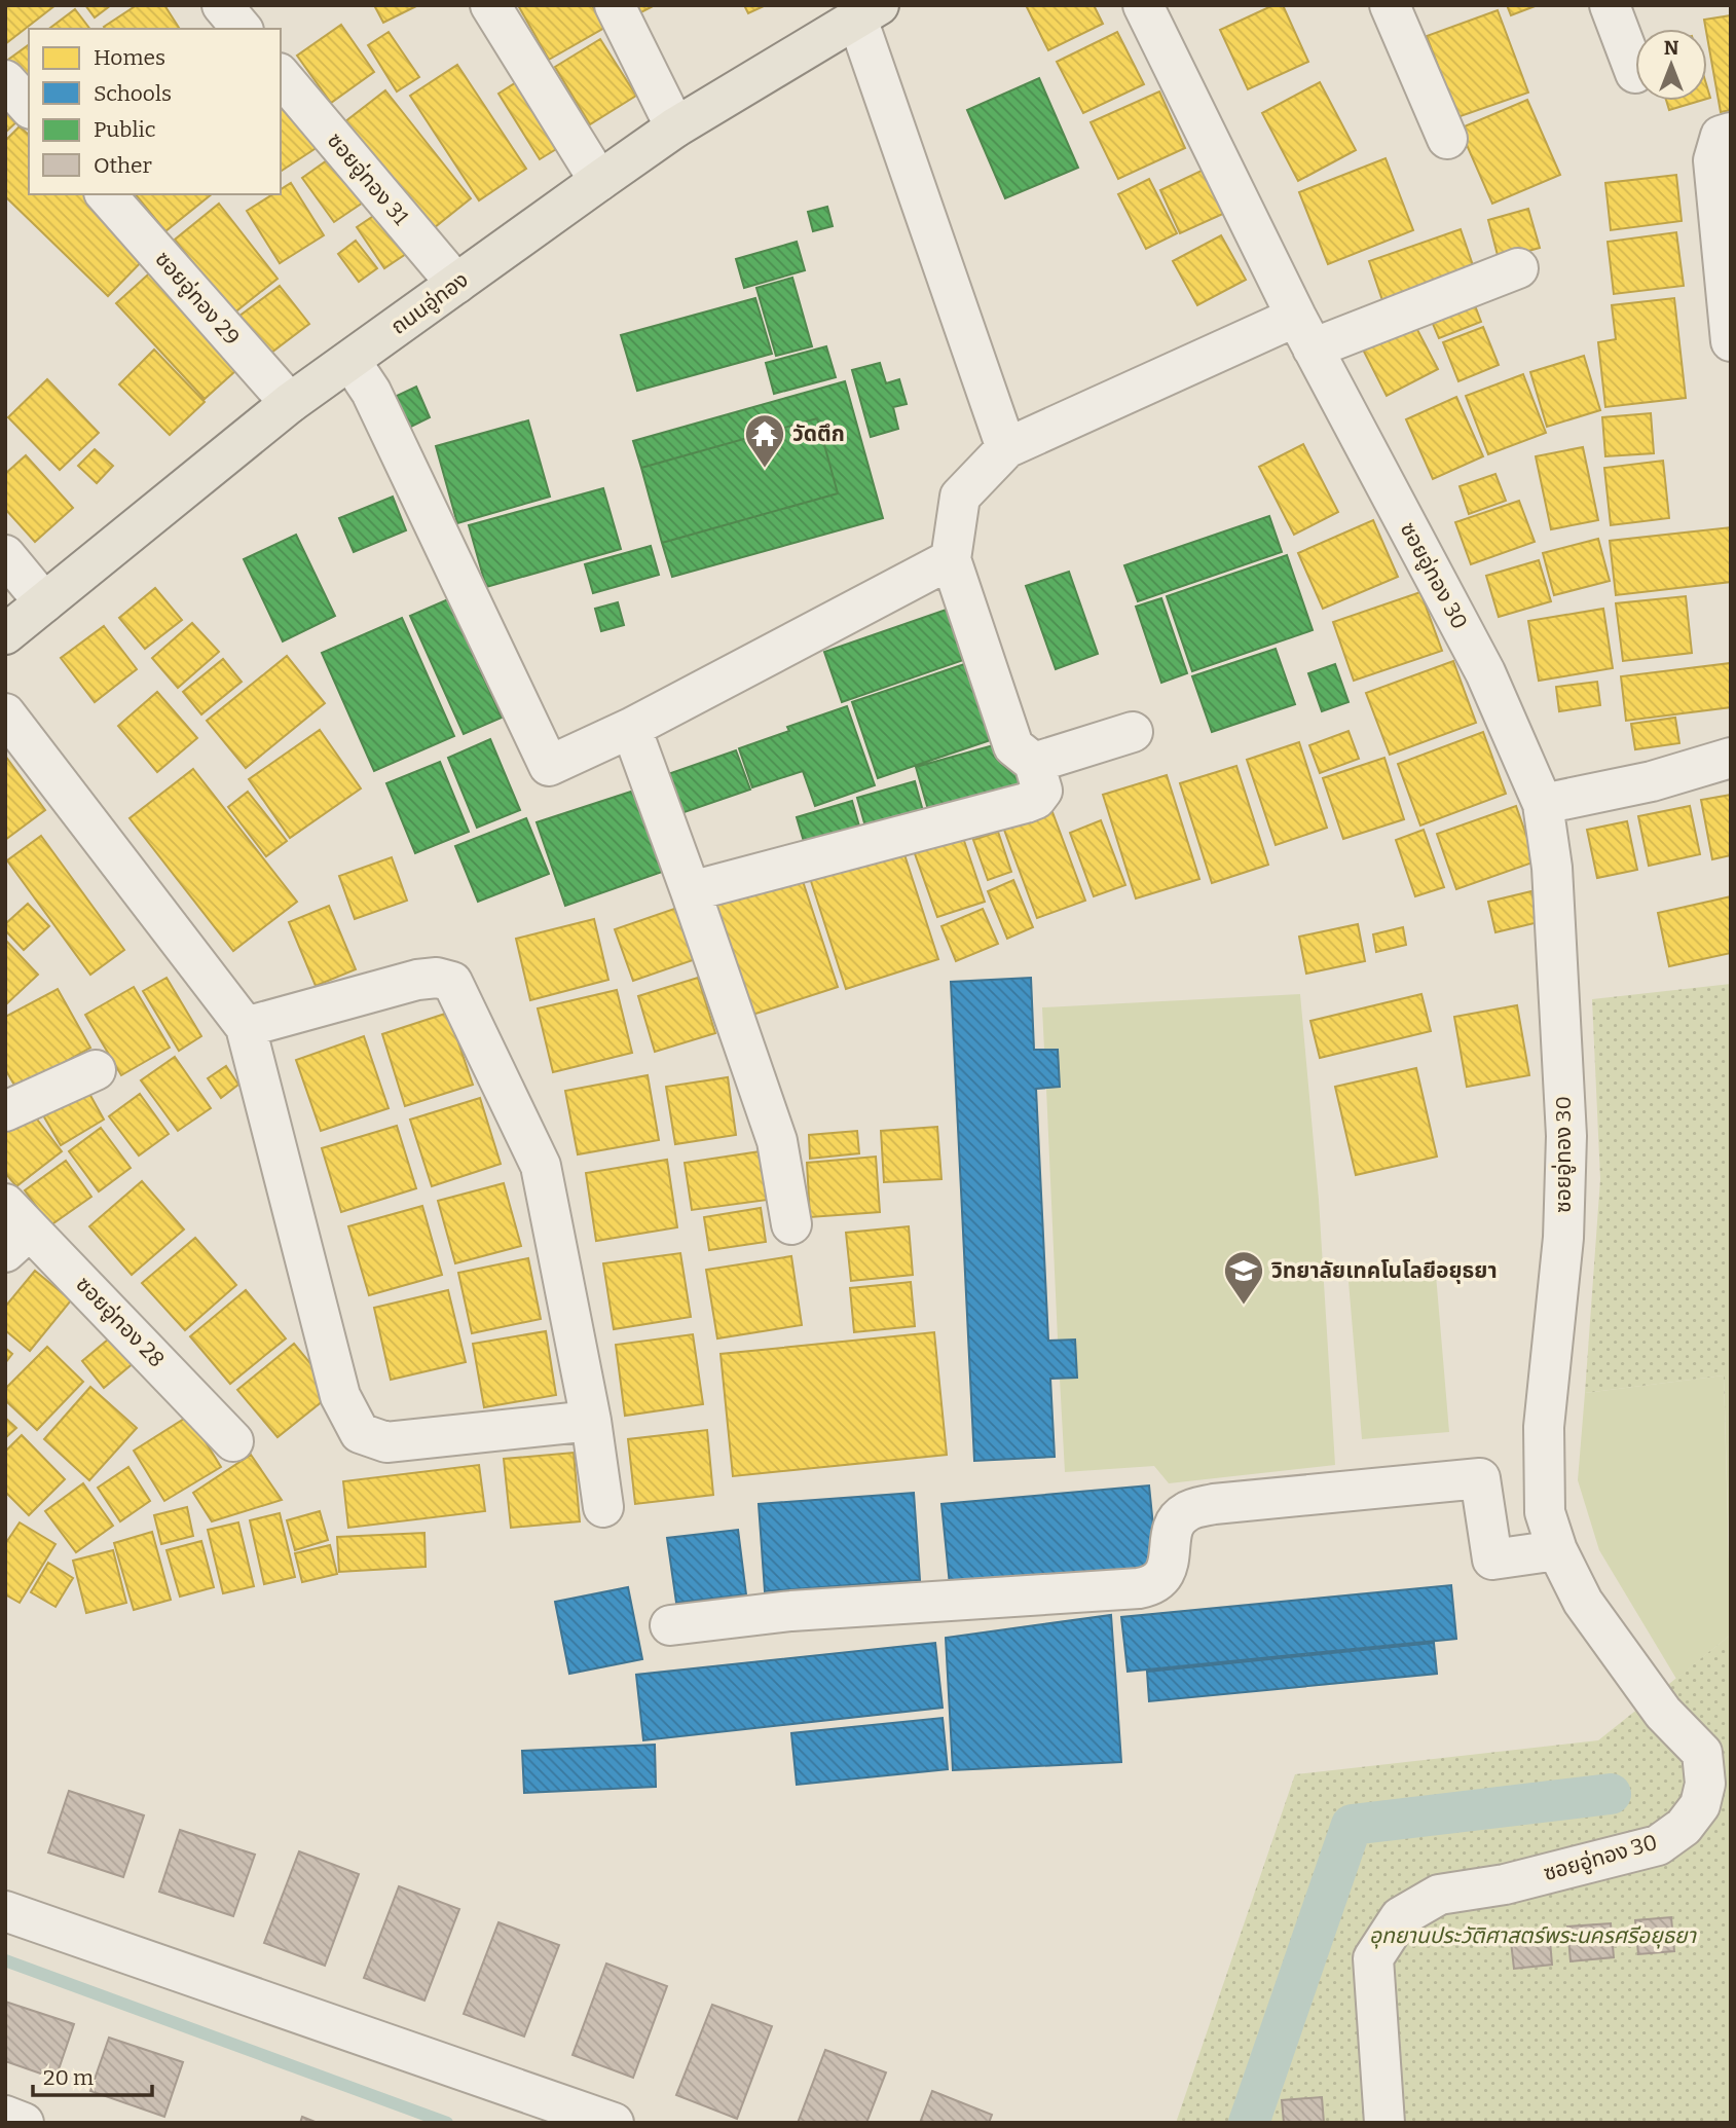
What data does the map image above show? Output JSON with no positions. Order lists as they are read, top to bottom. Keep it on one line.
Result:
{"streets":{"main road":["ถนนอู่ทอง"],"street":["ซอยอู่ทอง 31","ซอยอู่ทอง 29","ซอยอู่ทอง 30","ซอยอู่ทอง 28"]},"crossings":[["ซอยอู่ทอง 31","ถนนอู่ทอง"],["ซอยอู่ทอง 29","ถนนอู่ทอง"]],"parks":["อุทยานประวัติศาสตร์พระนครศรีอยุธยา"],"places":{"temple":["วัดตึก"],"school or university":["วิทยาลัยเทคโนโลยีอยุธยา"]},"legend":["Homes","Schools","Public","Other"],"scale_bar":"20 m","north":"top"}
